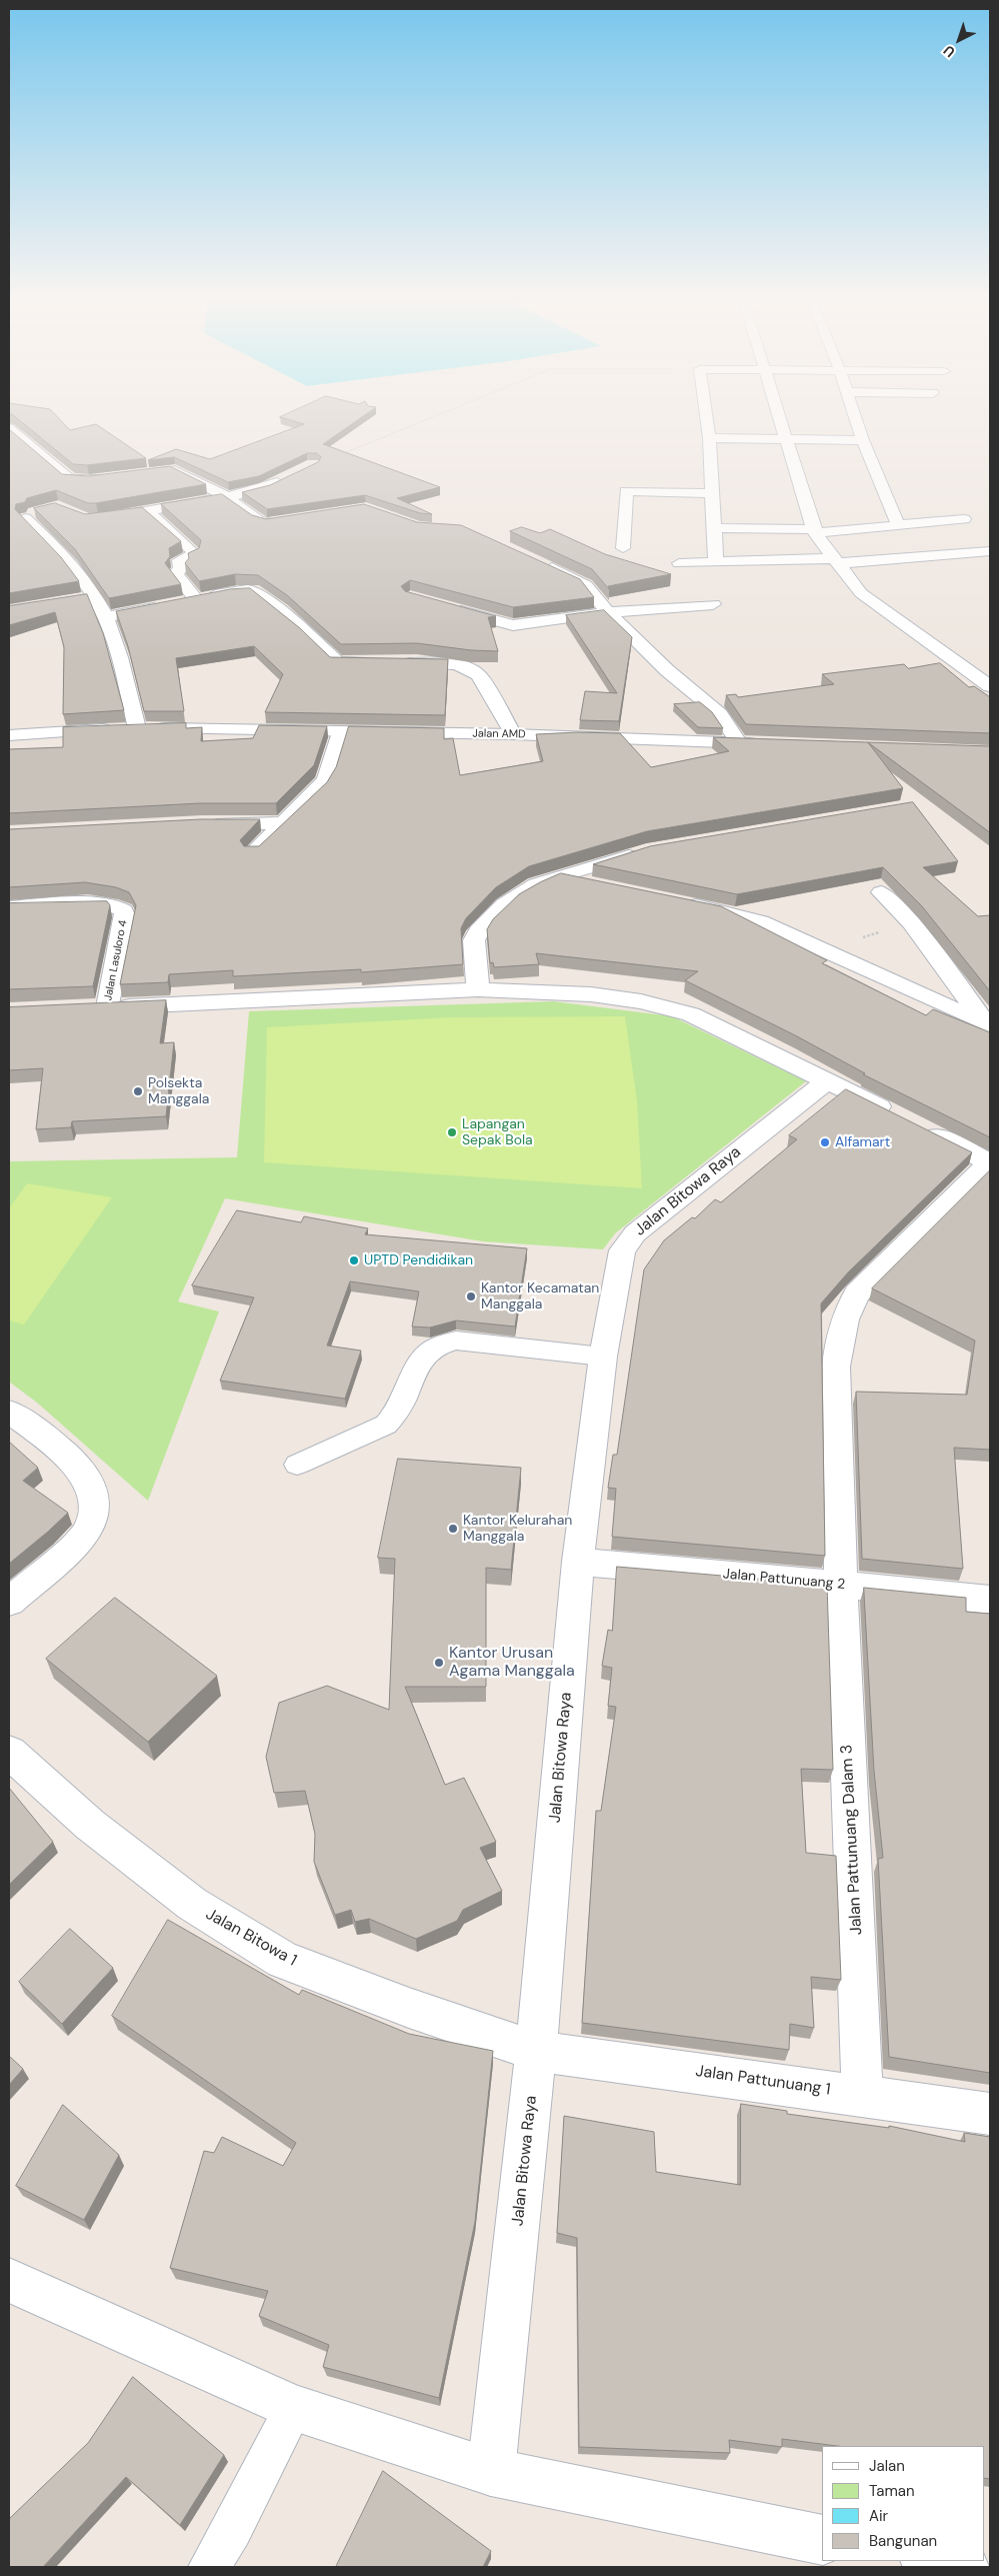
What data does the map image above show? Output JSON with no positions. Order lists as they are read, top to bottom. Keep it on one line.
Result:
{"streets":{"street":["Jalan AMD","Jalan Lasuloro 4","Jalan Bitowa Raya","Jalan Pattunuang 2","Jalan Pattunuang Dalam 3","Jalan Bitowa 1","Jalan Pattunuang 1"]},"crossings":[["Jalan Bitowa Raya","Jalan Pattunuang 2"],["Jalan Bitowa Raya","Jalan Bitowa 1"],["Jalan Bitowa Raya","Jalan Pattunuang 1"],["Jalan Pattunuang 2","Jalan Pattunuang Dalam 3"],["Jalan Pattunuang Dalam 3","Jalan Pattunuang 1"],["Jalan Bitowa 1","Jalan Pattunuang 1"]],"places":["Polsekta Manggala","Lapangan Sepak Bola","Alfamart","UPTD Pendidikan","Kantor Kecamatan Manggala","Kantor Kelurahan Manggala","Kantor Urusan Agama Manggala"],"legend":["Jalan","Taman","Air","Bangunan"],"north":"bottom left"}
